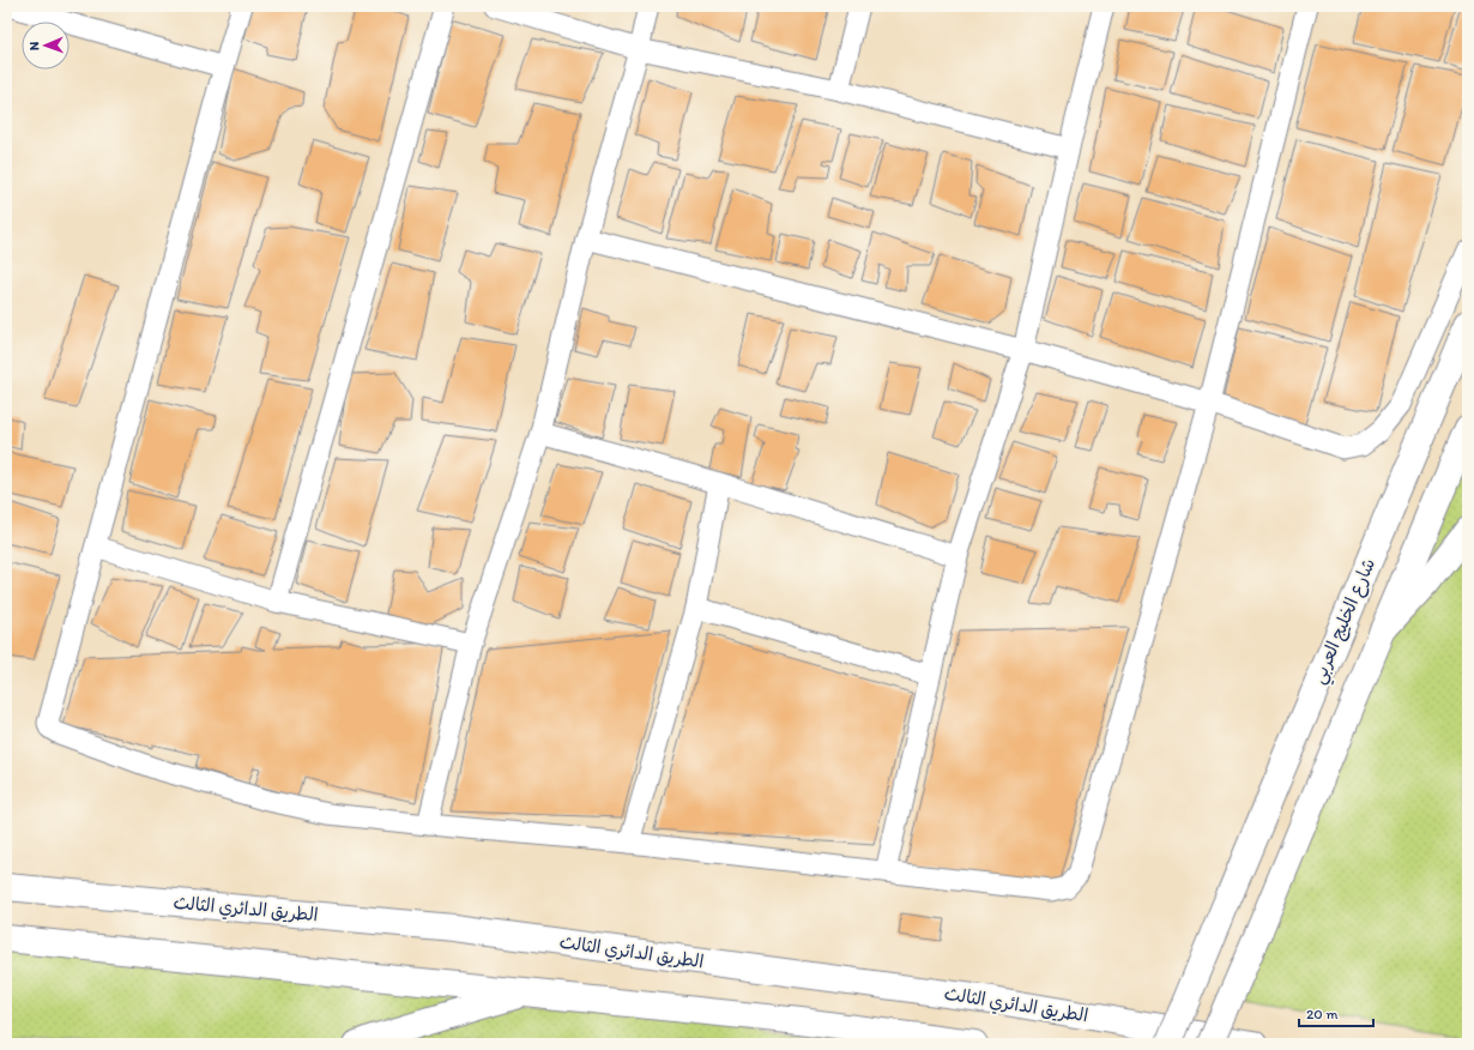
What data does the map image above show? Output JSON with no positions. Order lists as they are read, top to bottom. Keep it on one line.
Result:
{"streets":{"main road":["شارع الخليج العربي","الطريق الدائري الثالث"]},"scale_bar":"20 m","north":"left"}
